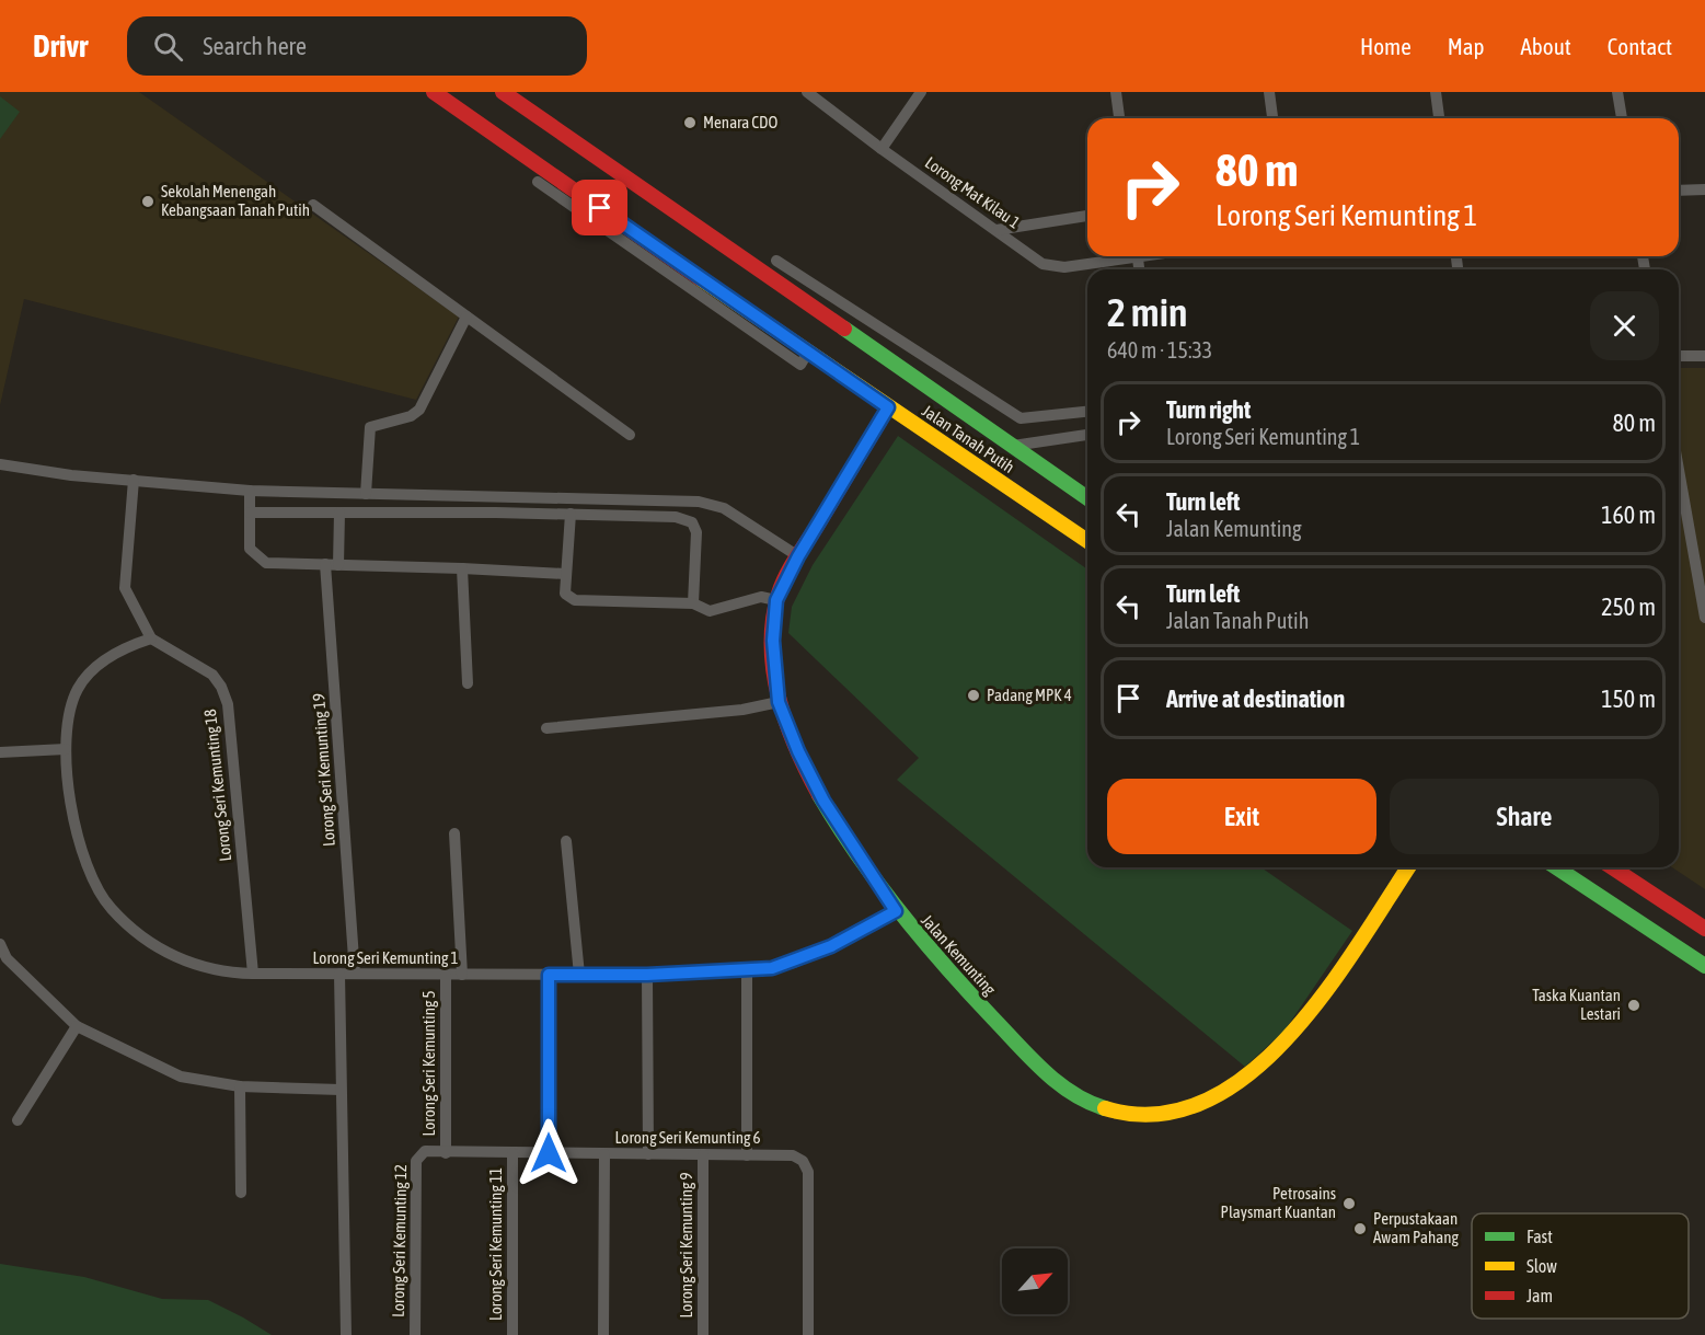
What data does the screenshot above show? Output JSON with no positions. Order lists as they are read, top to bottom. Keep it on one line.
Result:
{"streets":{"main road":["Jalan Tanah Putih","Jalan Kemunting"],"street":["Lorong Mat Kilau 1","Lorong Seri Kemunting 19","Lorong Seri Kemunting 18","Lorong Seri Kemunting 1","Lorong Seri Kemunting 5","Lorong Seri Kemunting 6","Lorong Seri Kemunting 12","Lorong Seri Kemunting 11","Lorong Seri Kemunting 9"]},"crossings":[["Jalan Tanah Putih","Jalan Kemunting"],["Lorong Seri Kemunting 19","Lorong Seri Kemunting 1"],["Lorong Seri Kemunting 18","Lorong Seri Kemunting 1"],["Jalan Kemunting","Lorong Seri Kemunting 1"],["Lorong Seri Kemunting 1","Lorong Seri Kemunting 5"],["Lorong Seri Kemunting 5","Lorong Seri Kemunting 6"],["Lorong Seri Kemunting 6","Lorong Seri Kemunting 12"],["Lorong Seri Kemunting 6","Lorong Seri Kemunting 11"],["Lorong Seri Kemunting 6","Lorong Seri Kemunting 9"]],"places":["Menara CDO","Sekolah Menengah Kebangsaan Tanah Putih","Padang MPK 4","Taska Kuantan Lestari","Petrosains Playsmart Kuantan","Perpustakaan Awam Pahang"],"legend":["Fast","Slow","Jam"],"north":"top right","page":{"header":"Drivr","search":"Search here","nav":["Home","Map","About","Contact"],"turn":["80 m","Lorong Seri Kemunting 1"],"heading":["2 min","640 m · 15:33"],"list":[{"name":"Turn right","note":"Lorong Seri Kemunting 1","value":"80 m"},{"name":"Turn left","note":"Jalan Kemunting","value":"160 m"},{"name":"Turn left","note":"Jalan Tanah Putih","value":"250 m"},{"name":"Arrive at destination","value":"150 m"}],"buttons":["Exit","Share"]}}
